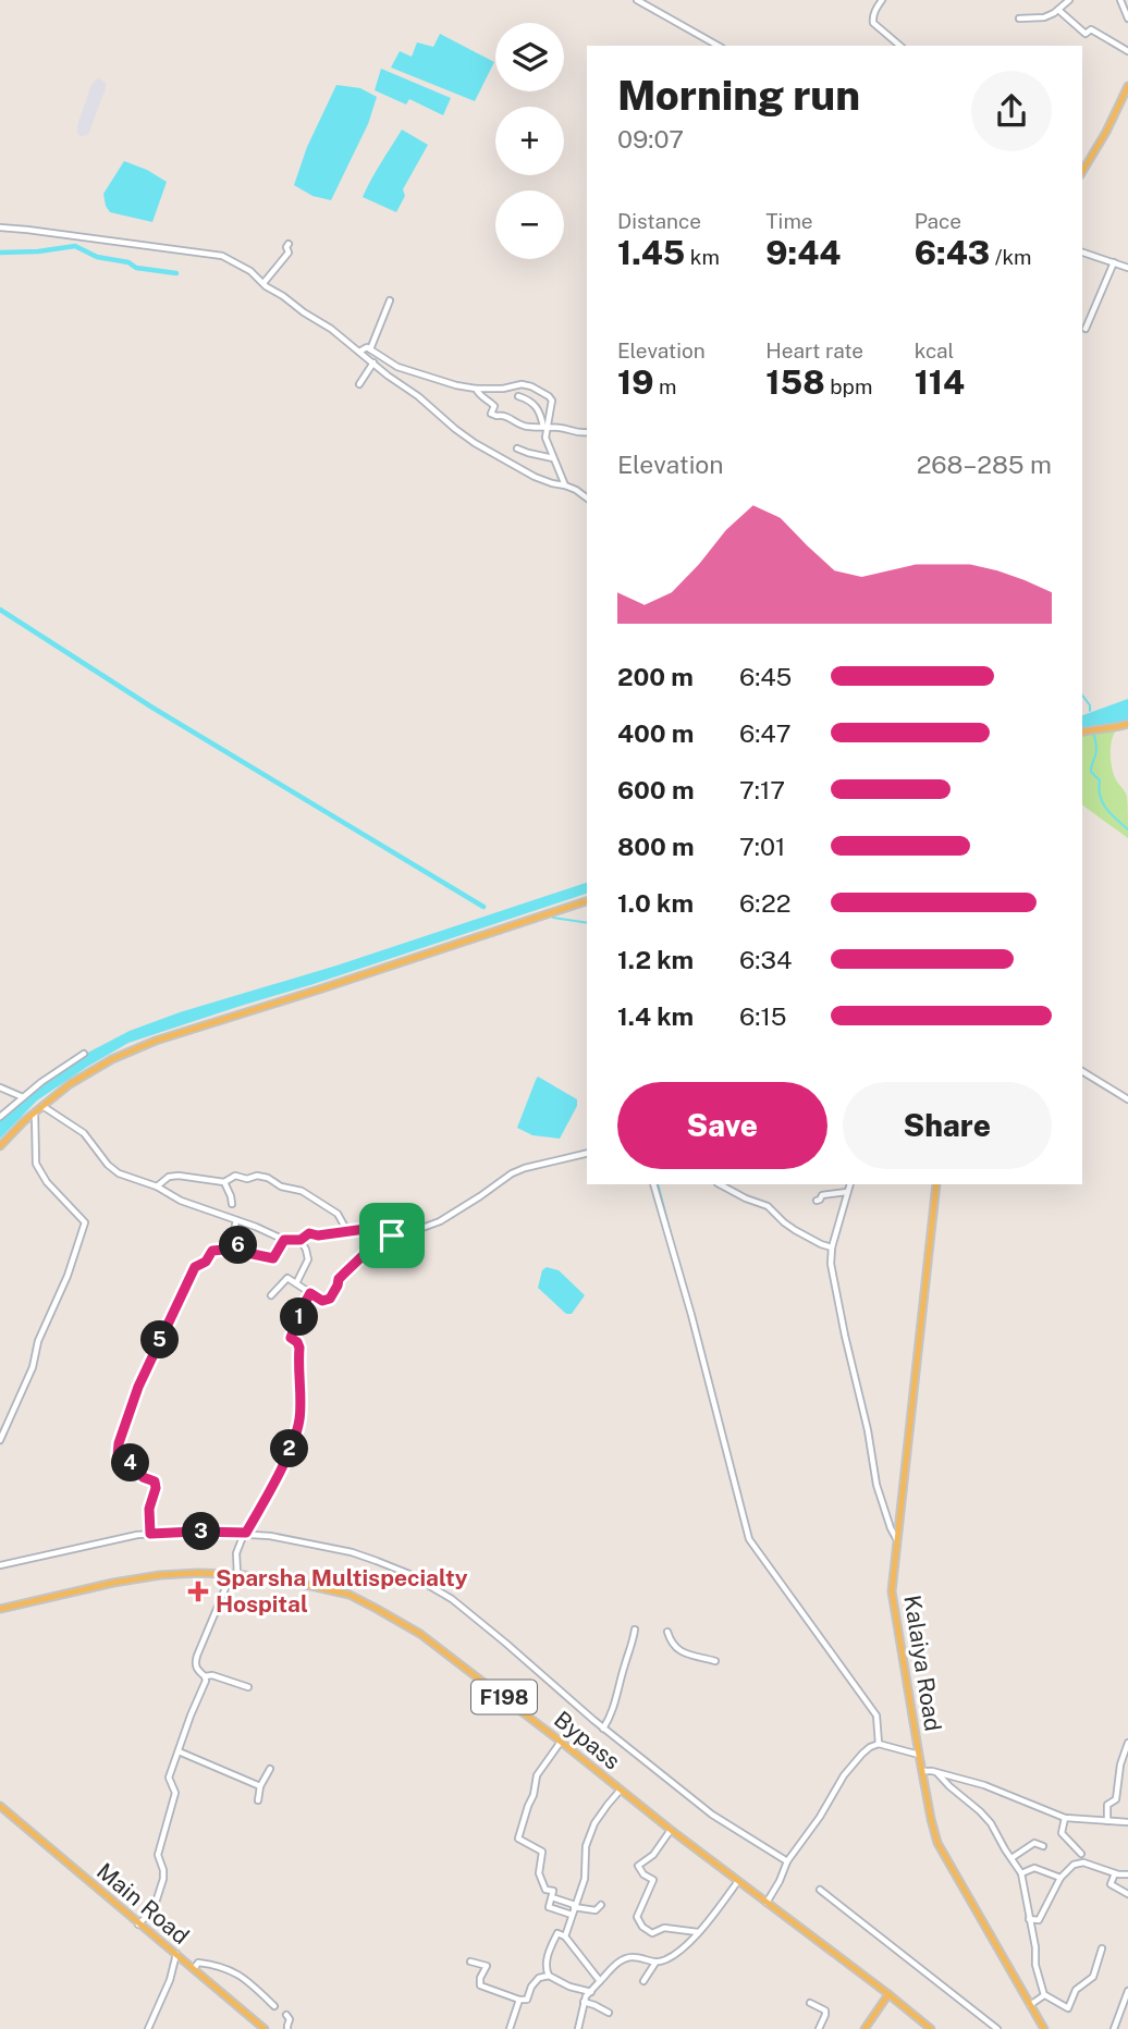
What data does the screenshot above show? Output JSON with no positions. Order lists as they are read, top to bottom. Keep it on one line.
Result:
{"streets":{"main road":["Kalaiya Road","F198","Bypass","Main Road"]},"places":{"health":["Sparsha Multispecialty Hospital"]},"page":{"map_buttons":["+","−"],"heading":["Morning run","09:07"],"stats":[["Distance","1.45 km"],["Time","9:44"],["Pace","6:43 /km"],["Elevation","19 m"],["Heart rate","158 bpm"],["kcal","114"]],"chart":["Elevation","268–285 m"],"list":[{"name":"200 m","note":"6:45"},{"name":"400 m","note":"6:47"},{"name":"600 m","note":"7:17"},{"name":"800 m","note":"7:01"},{"name":"1.0 km","note":"6:22"},{"name":"1.2 km","note":"6:34"},{"name":"1.4 km","note":"6:15"}],"buttons":["Save","Share"],"pins":["6","1","5","2","4","3"]}}
